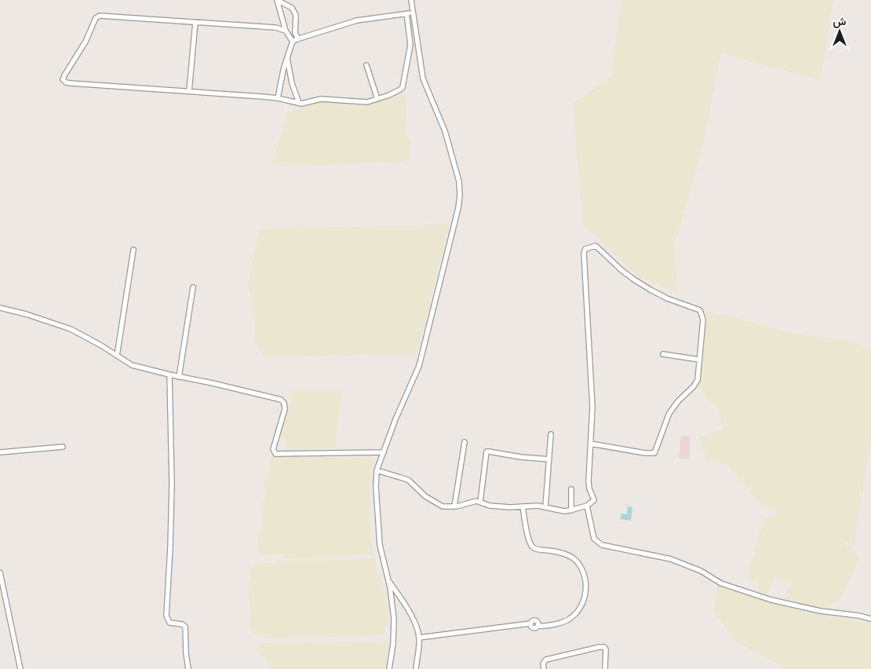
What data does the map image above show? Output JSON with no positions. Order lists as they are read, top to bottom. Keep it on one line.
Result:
{"north":"top"}
